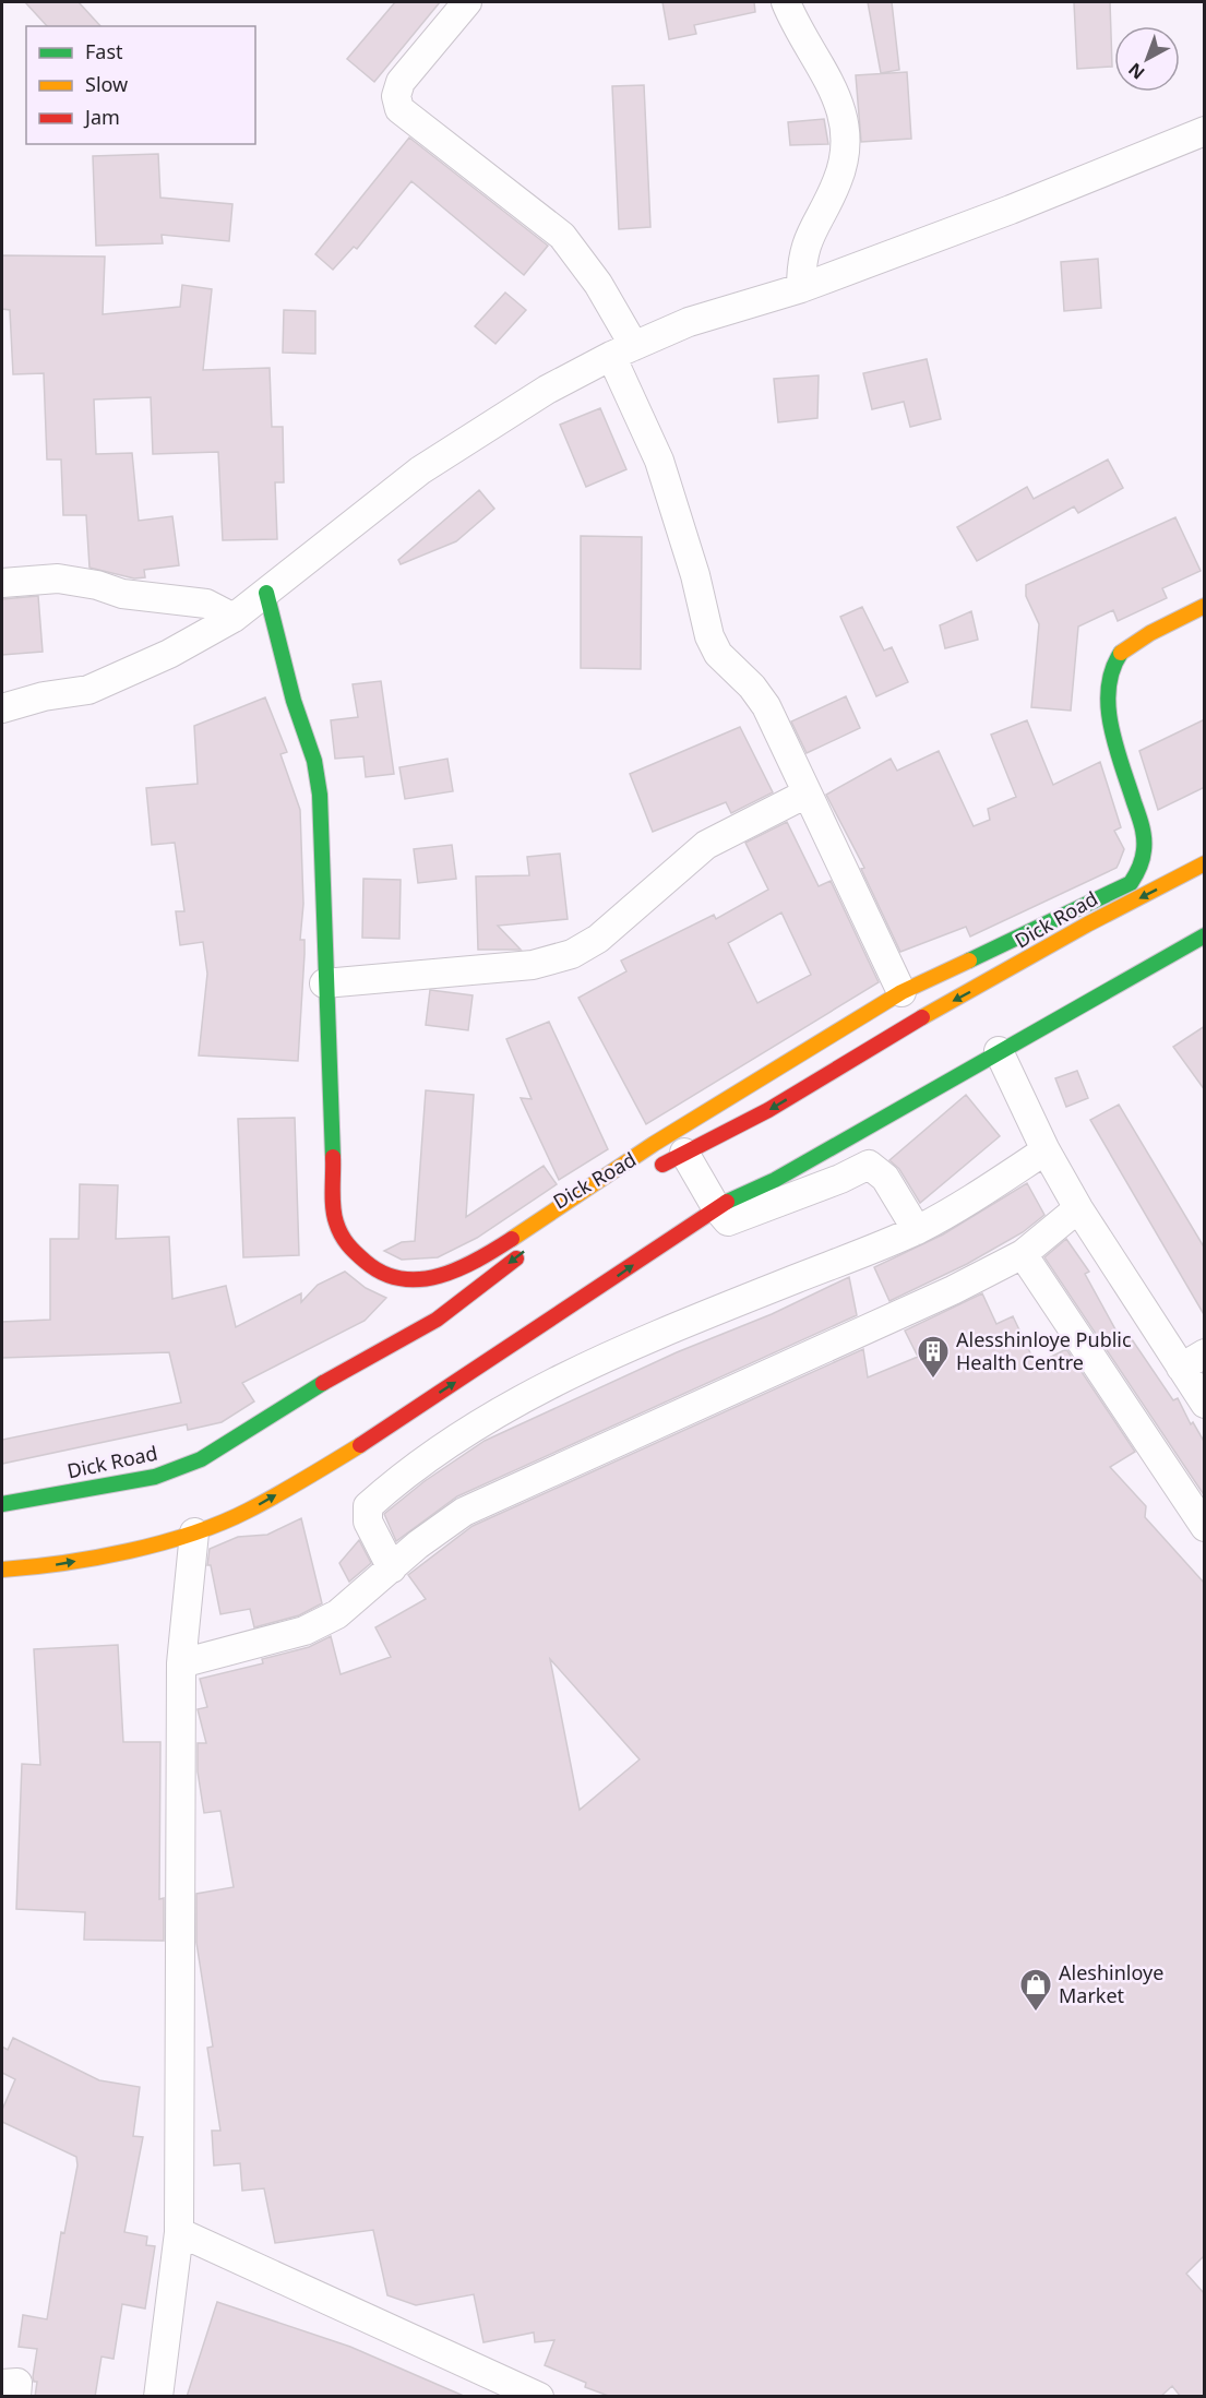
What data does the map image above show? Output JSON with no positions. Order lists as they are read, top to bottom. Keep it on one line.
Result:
{"streets":{"main road":["Dick Road"]},"places":{"building":["Alesshinloye Public Health Centre"],"shop":["Aleshinloye Market"]},"legend":["Fast","Slow","Jam"],"north":"bottom left"}
